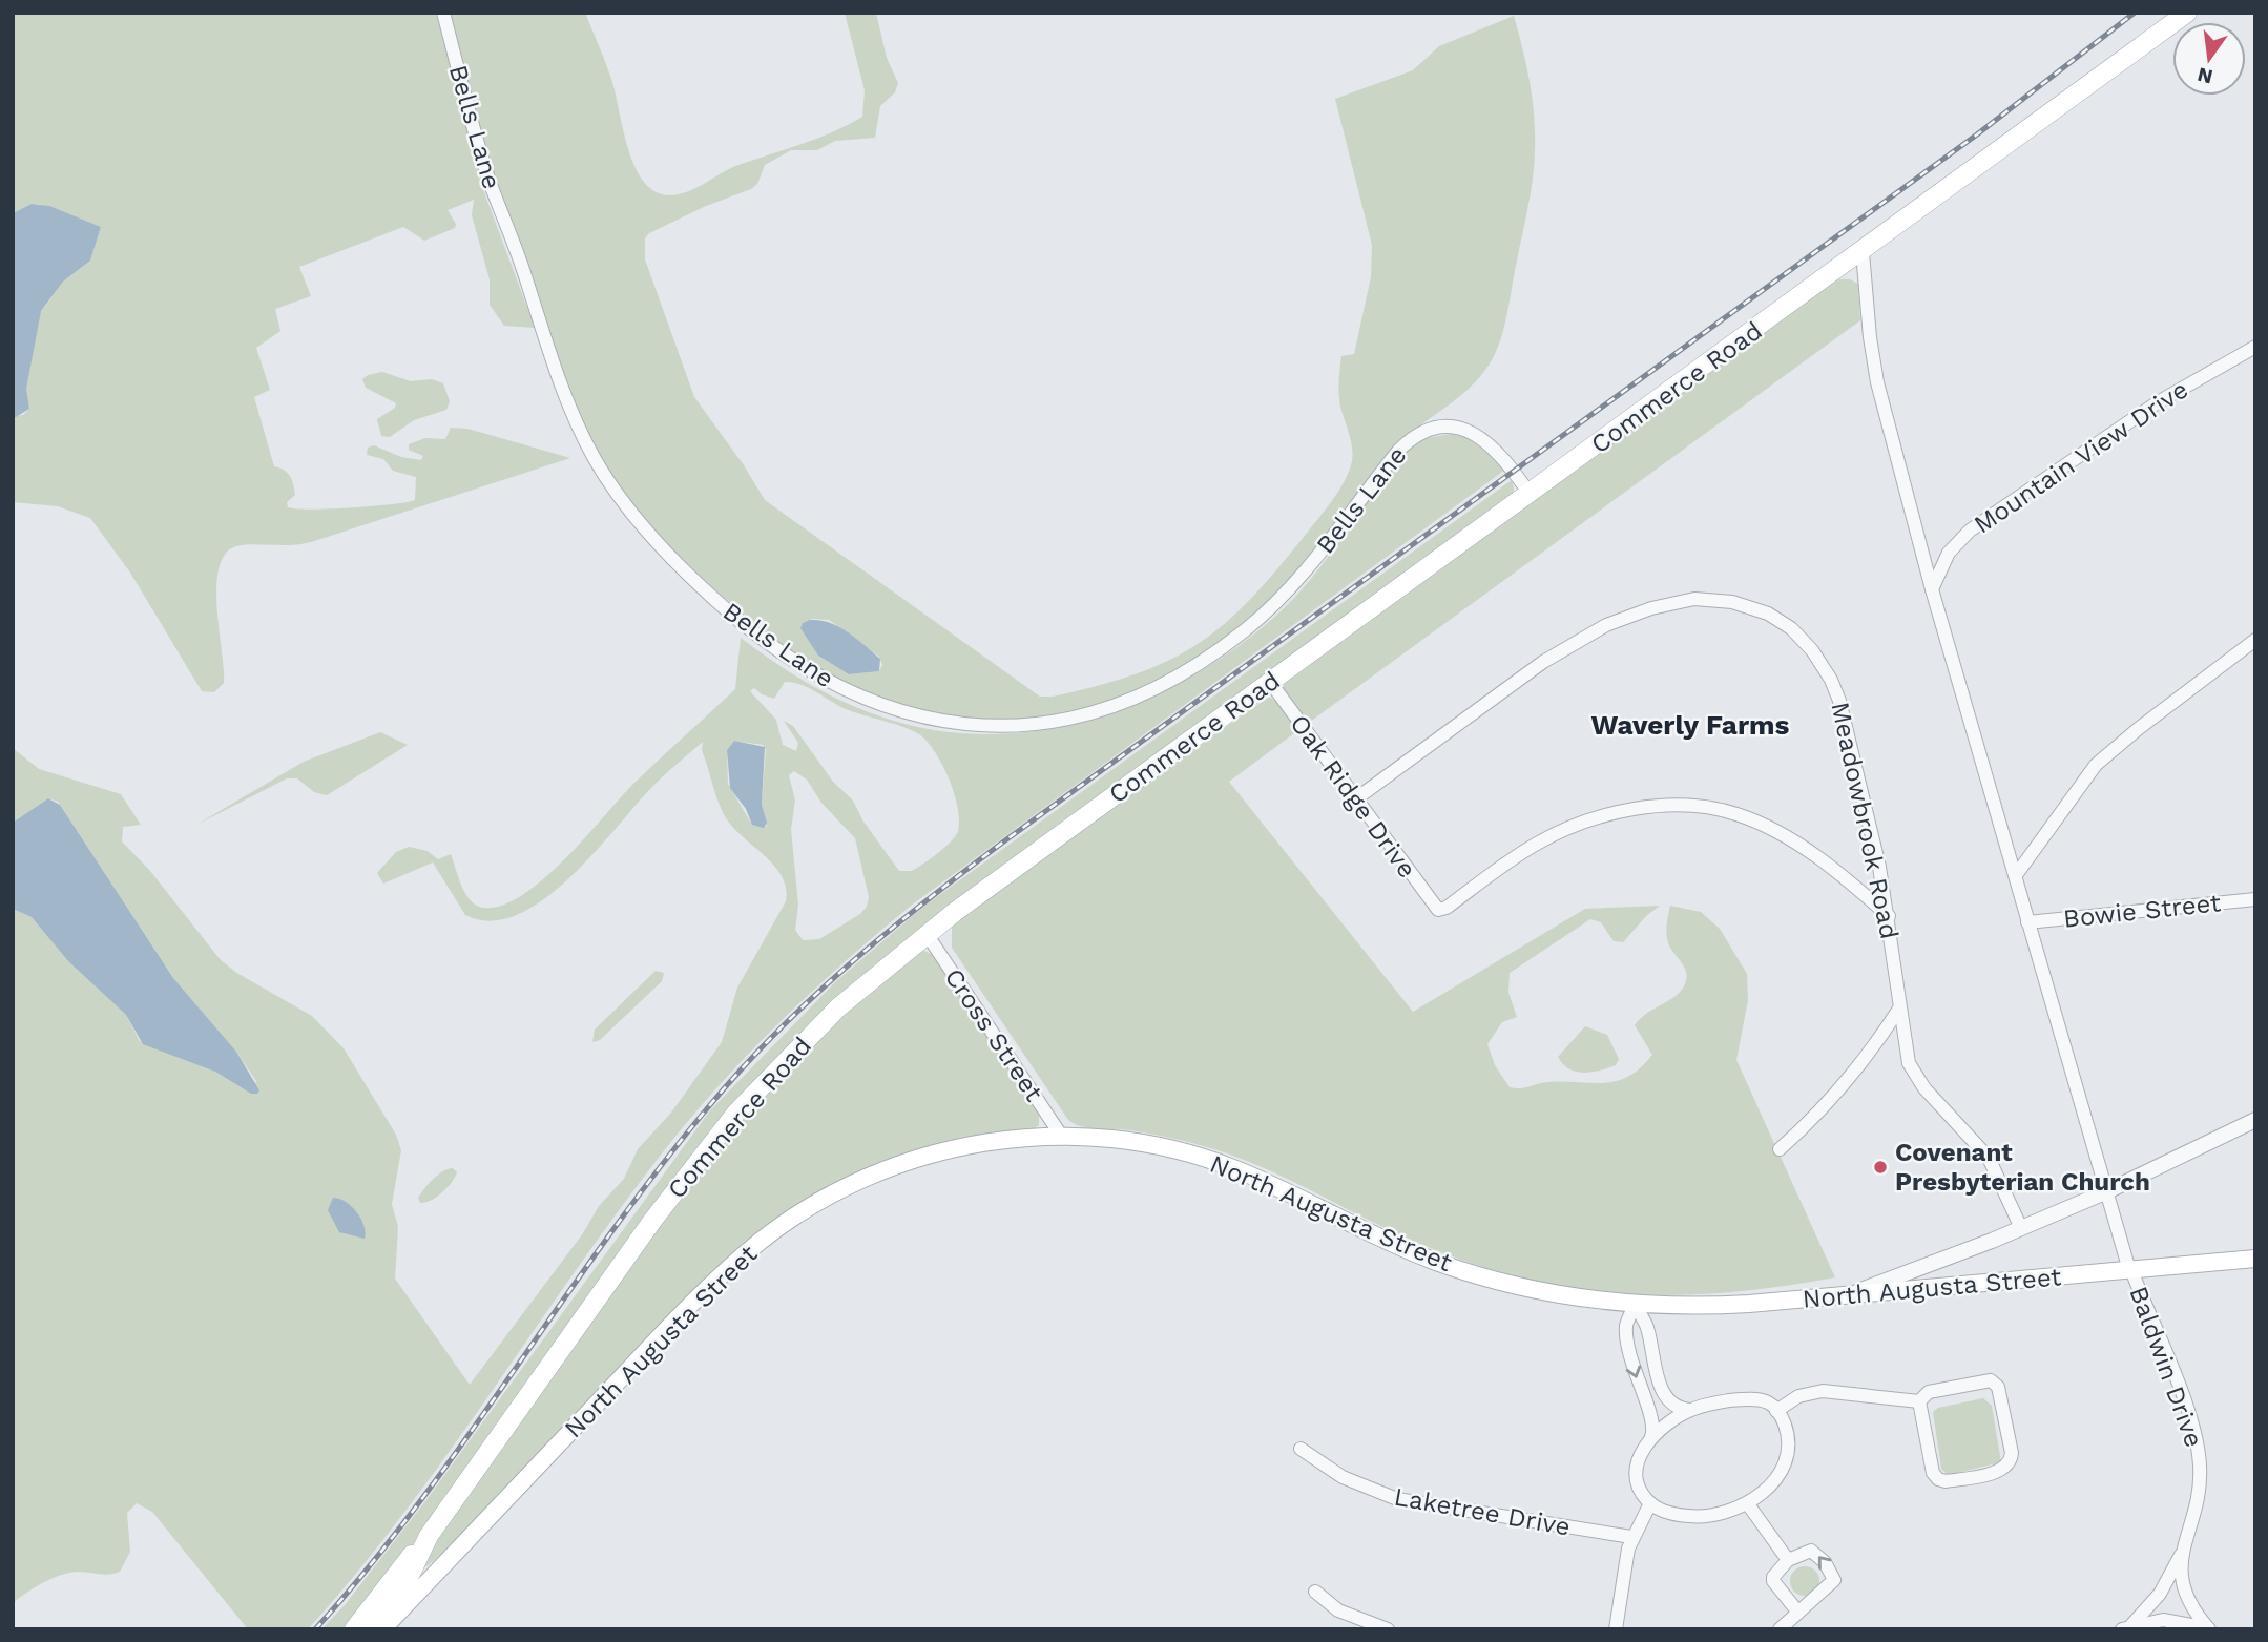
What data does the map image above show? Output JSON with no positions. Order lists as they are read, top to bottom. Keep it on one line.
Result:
{"streets":{"main road":["Commerce Road","North Augusta Street"],"street":["Bells Lane","Mountain View Drive","Oak Ridge Drive","Meadowbrook Road","Bowie Street","Cross Street","Baldwin Drive","Laketree Drive"]},"crossings":[["Bells Lane","Commerce Road"],["Commerce Road","Oak Ridge Drive"],["Commerce Road","Cross Street"],["Commerce Road","North Augusta Street"],["Oak Ridge Drive","Meadowbrook Road"],["Cross Street","North Augusta Street"],["North Augusta Street","Baldwin Drive"]],"districts":["Waverly Farms"],"places":["Covenant Presbyterian Church"],"north":"bottom"}
